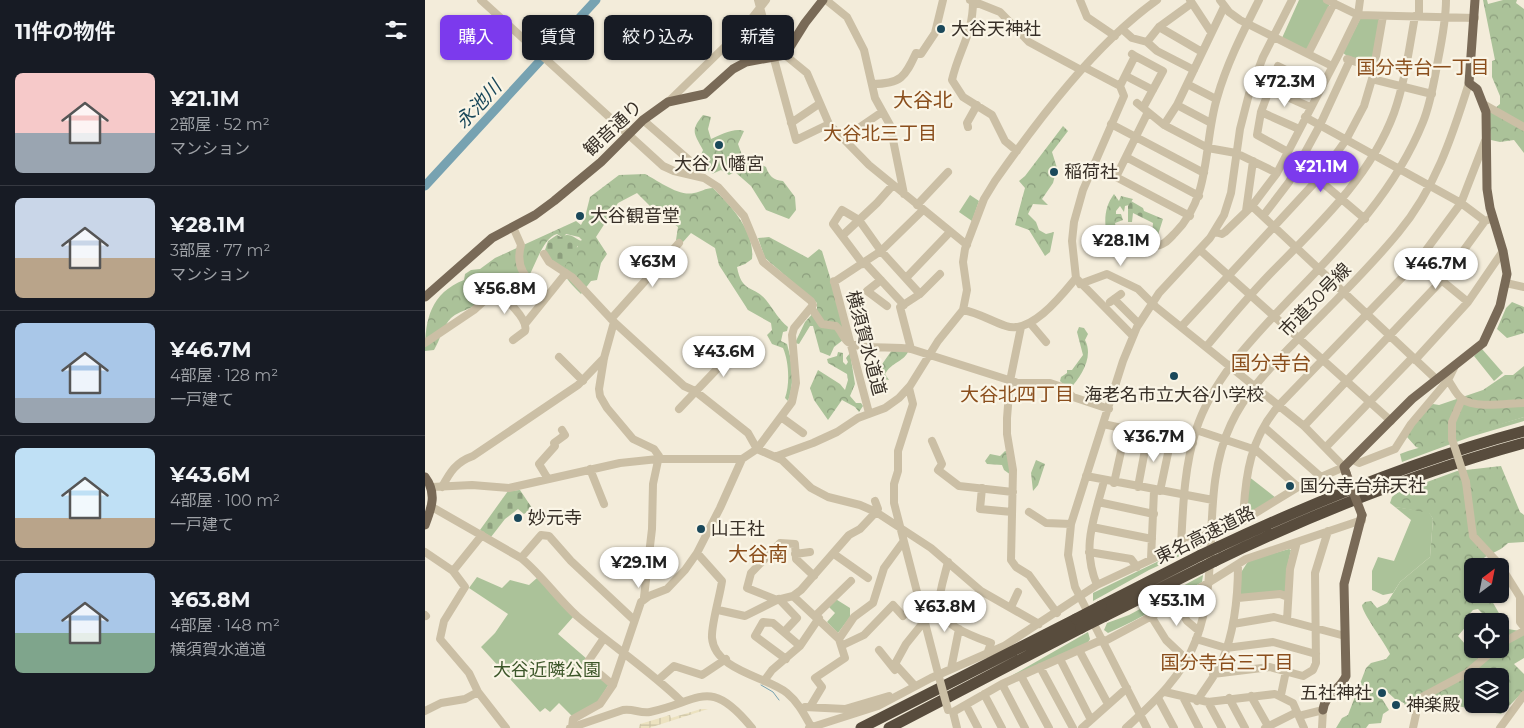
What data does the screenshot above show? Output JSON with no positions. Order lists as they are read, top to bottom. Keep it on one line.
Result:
{"streets":{"highway":["東名高速道路"],"main road":["観音通り"],"street":["市道30号線","横須賀水道道"]},"districts":["国分寺台一丁目","大谷北","大谷北三丁目","国分寺台","大谷北四丁目","大谷南","国分寺台三丁目"],"water":["永池川"],"parks":["大谷近隣公園"],"places":["大谷天神社","大谷八幡宮","稲荷社","大谷観音堂","海老名市立大谷小学校","国分寺台弁天社","妙元寺","山王社","五社神社","神楽殿"],"north":"top right","page":{"heading":"11件の物件","chip":["購入","賃貸","絞り込み","新着"],"list":[{"name":"¥21.1M","note":"2部屋 · 52 m² · マンション"},{"name":"¥28.1M","note":"3部屋 · 77 m² · マンション"},{"name":"¥46.7M","note":"4部屋 · 128 m² · 一戸建て"},{"name":"¥43.6M","note":"4部屋 · 100 m² · 一戸建て"},{"name":"¥63.8M","note":"4部屋 · 148 m² · 横須賀水道道"}],"price":["¥72.3M","¥21.1M","¥28.1M","¥63M","¥46.7M","¥56.8M","¥43.6M","¥36.7M","¥29.1M","¥53.1M","¥63.8M"]}}
